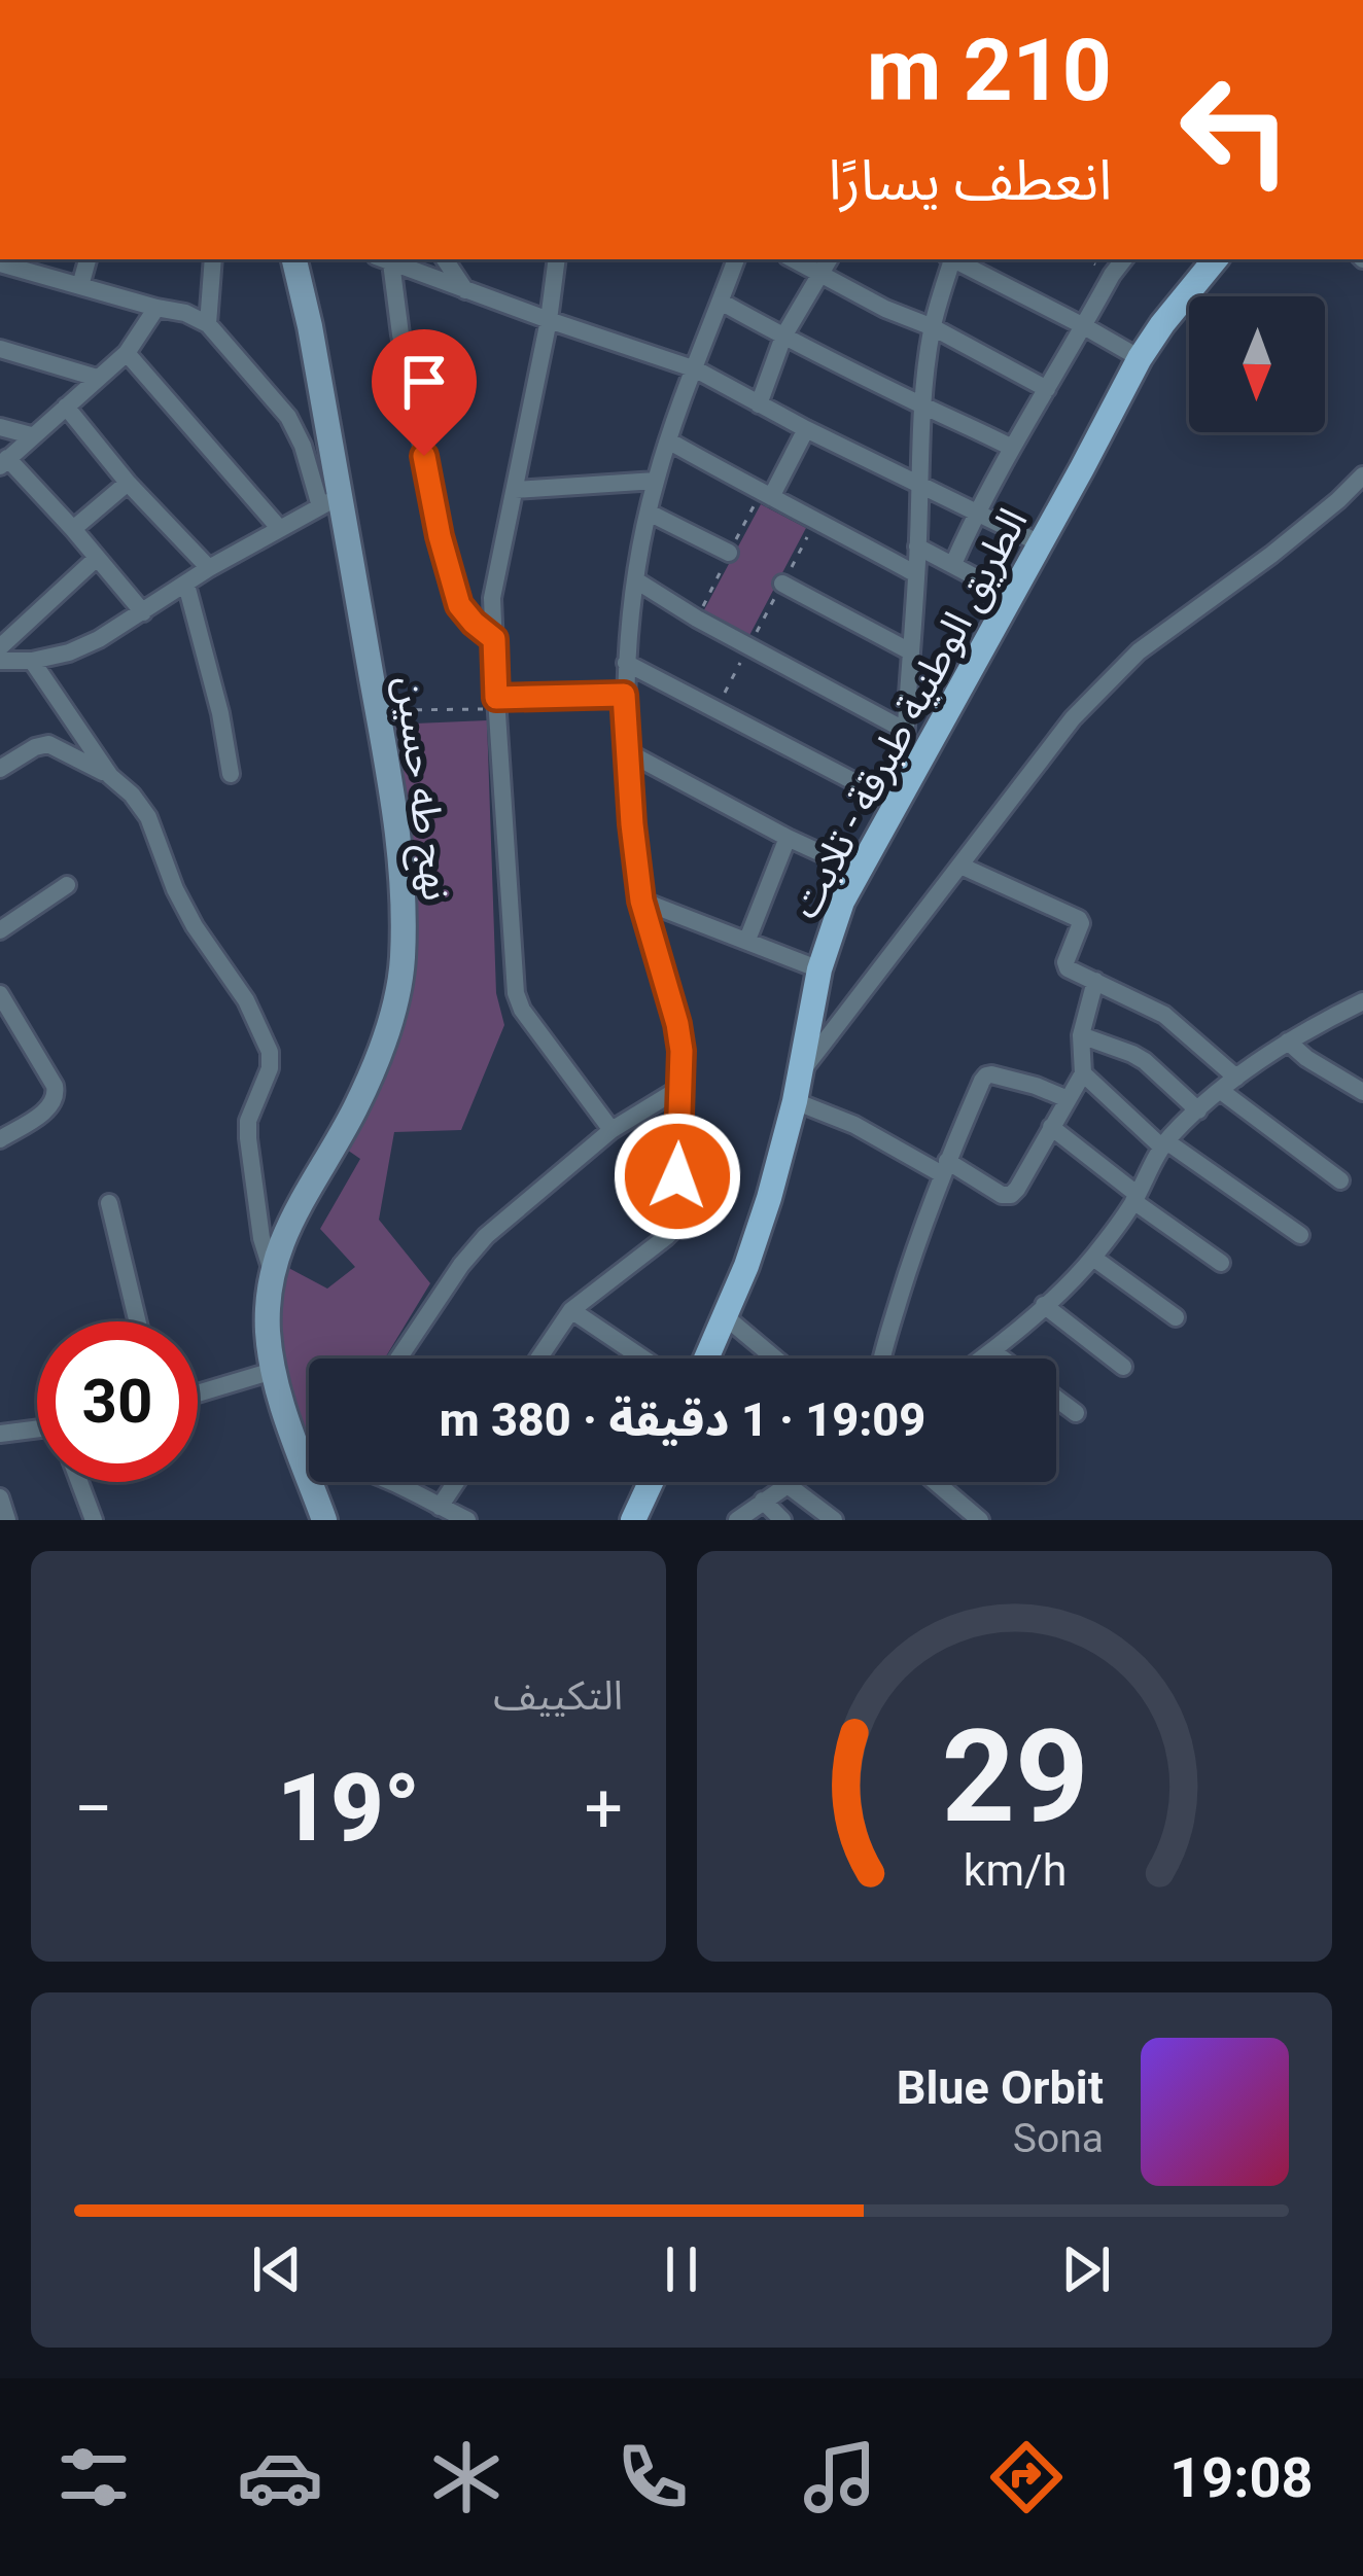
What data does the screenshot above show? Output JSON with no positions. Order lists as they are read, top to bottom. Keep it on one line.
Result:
{"streets":{"main road":["الطريق الوطنية طبرقة - تلابت","نهج طه حسين"]},"north":"bottom","page":{"turn":["210 m","انعطف يسارًا"],"limit":"30","trip":"19:09 · 1 دقيقة · 380 m","tile":"التكييف","heat":["−","19°","+"],"song":["Blue Orbit","Sona"],"tabs":"19:08","gauge":["29","km/h"]}}
